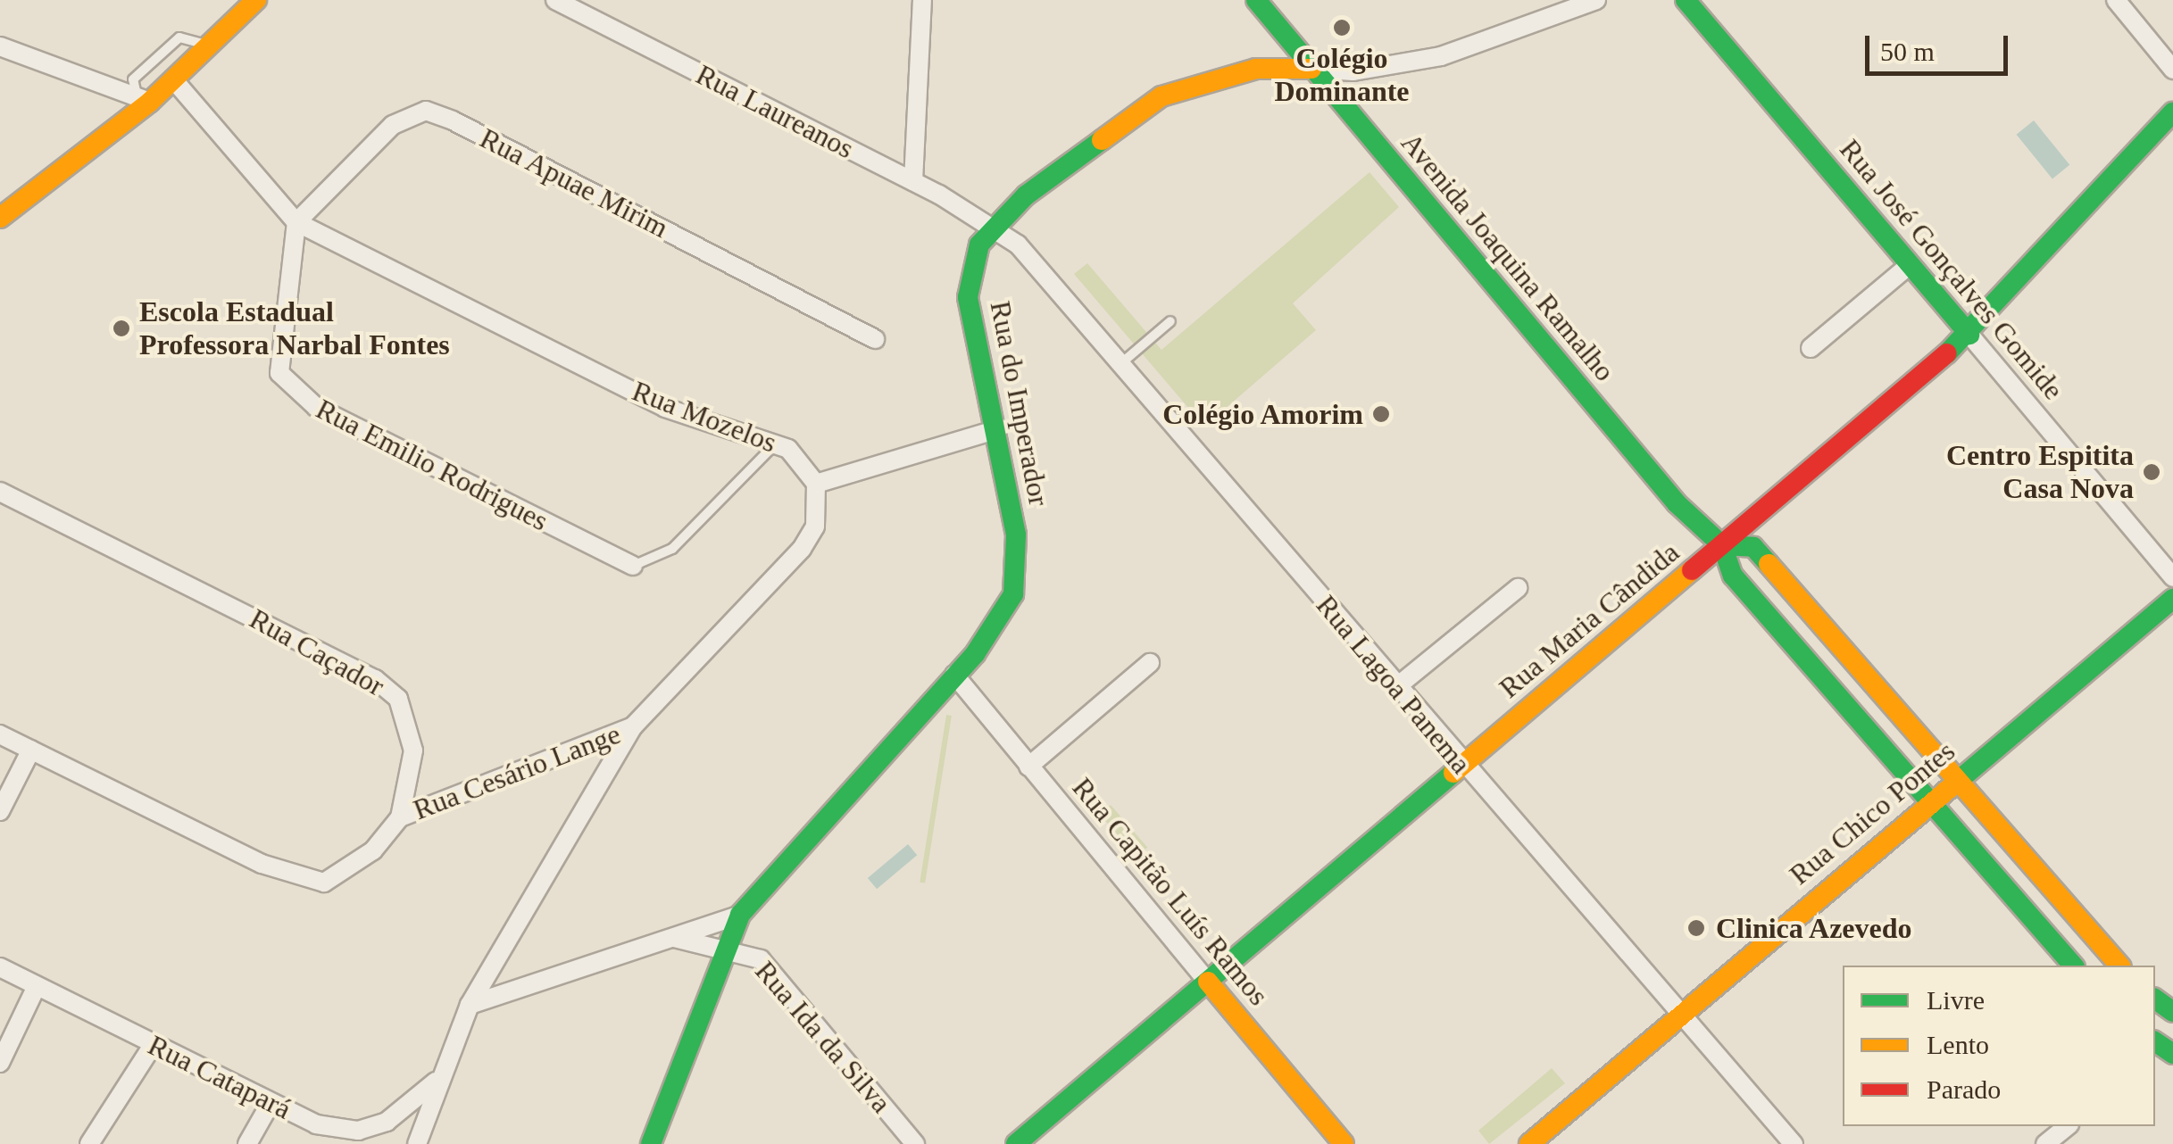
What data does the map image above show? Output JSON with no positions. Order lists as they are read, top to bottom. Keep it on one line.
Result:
{"streets":{"main road":["Avenida Joaquina Ramalho","Rua José Gonçalves Gomide","Rua do Imperador","Rua Maria Cândida","Rua Chico Pontes","Rua Capitão Luís Ramos"],"street":["Rua Laureanos","Rua Apuae Mirim","Rua Mozelos","Rua Emilio Rodrigues","Rua Caçador","Rua Lagoa Panema","Rua Cesário Lange","Rua Ida da Silva","Rua Catapará"]},"crossings":[["Rua Laureanos","Rua do Imperador"],["Rua Laureanos","Rua Lagoa Panema"],["Rua Apuae Mirim","Rua Mozelos"],["Rua Apuae Mirim","Rua Emilio Rodrigues"],["Avenida Joaquina Ramalho","Rua do Imperador"],["Avenida Joaquina Ramalho","Rua Maria Cândida"],["Avenida Joaquina Ramalho","Rua Chico Pontes"],["Rua José Gonçalves Gomide","Rua Maria Cândida"],["Rua do Imperador","Rua Lagoa Panema"],["Rua do Imperador","Rua Capitão Luís Ramos"],["Rua do Imperador","Rua Ida da Silva"],["Rua Mozelos","Rua Emilio Rodrigues"],["Rua Maria Cândida","Rua Lagoa Panema"],["Rua Maria Cândida","Rua Capitão Luís Ramos"],["Rua Caçador","Rua Cesário Lange"],["Rua Lagoa Panema","Rua Chico Pontes"]],"places":["Colégio Dominante","Escola Estadual Professora Narbal Fontes","Colégio Amorim","Centro Espitita Casa Nova","Clinica Azevedo"],"legend":["Livre","Lento","Parado"],"scale_bar":"50 m"}
